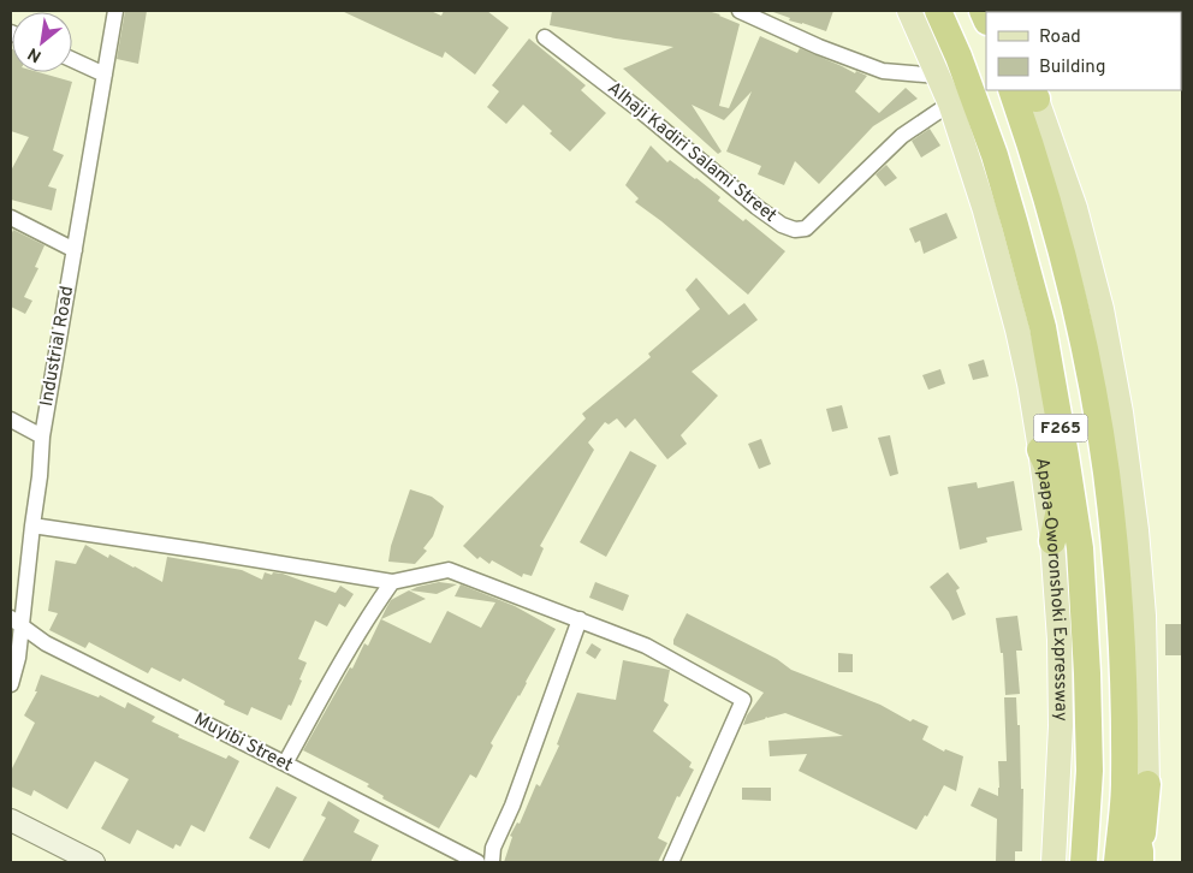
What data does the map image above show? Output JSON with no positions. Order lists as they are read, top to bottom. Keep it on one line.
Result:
{"streets":{"highway":["F265","Apapa-Oworonshoki Expressway"],"street":["Alhaji Kadiri Salami Street","Industrial Road","Muyibi Street"]},"crossings":[["Alhaji Kadiri Salami Street","Apapa-Oworonshoki Expressway"],["Industrial Road","Muyibi Street"]],"legend":["Road","Building"],"north":"bottom left"}
